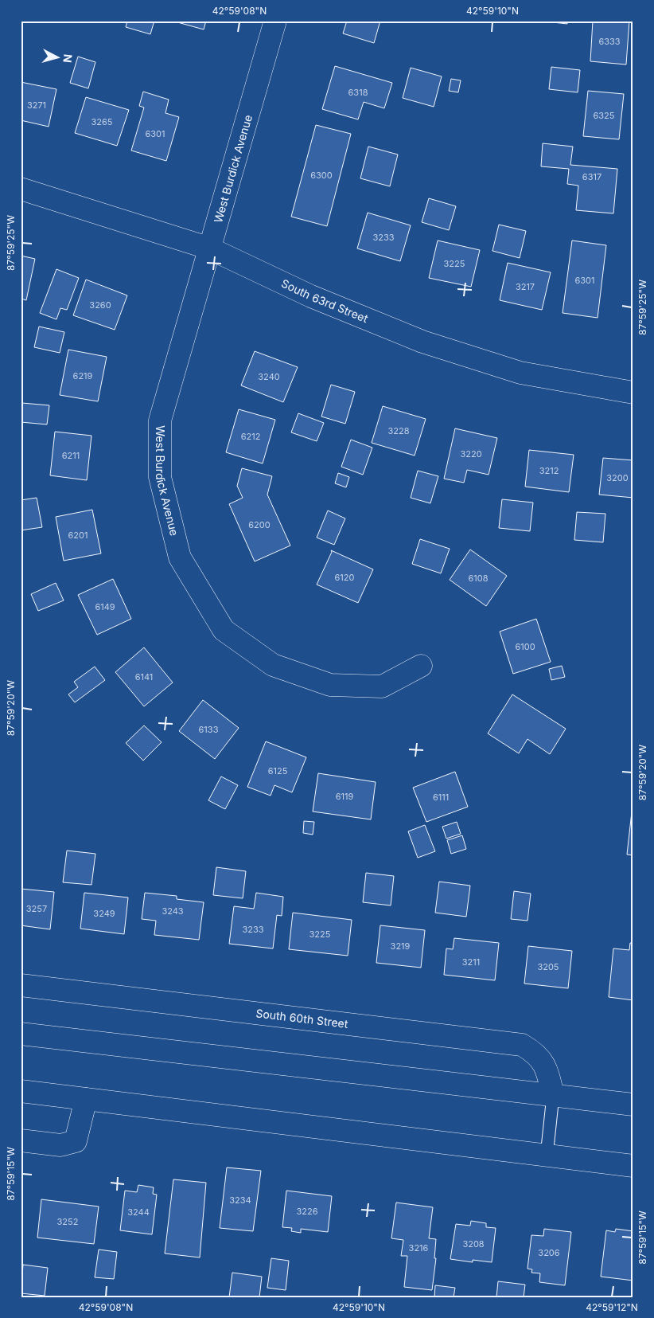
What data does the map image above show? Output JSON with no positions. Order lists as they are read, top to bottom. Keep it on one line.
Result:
{"streets":{"street":["West Burdick Avenue","South 63rd Street","South 60th Street"]},"crossings":[["West Burdick Avenue","South 63rd Street"]],"house_numbers":["6333","6318","3271","6325","3265","6301","6300","6317","3233","3225","6301","3217","3260","6219","3240","3228","6212","3220","6211","3212","3200","6200","6201","6120","6108","6149","6100","6141","6133","6125","6119","6111","3257","3243","3249","3233","3225","3219","3211","3205","3234","3226","3244","3252","3208","3216","3206"],"north":"right","coordinates":["42°59'08\"N","42°59'10\"N","87°59'25\"W","87°59'20\"W","87°59'15\"W","42°59'12\"N"]}
